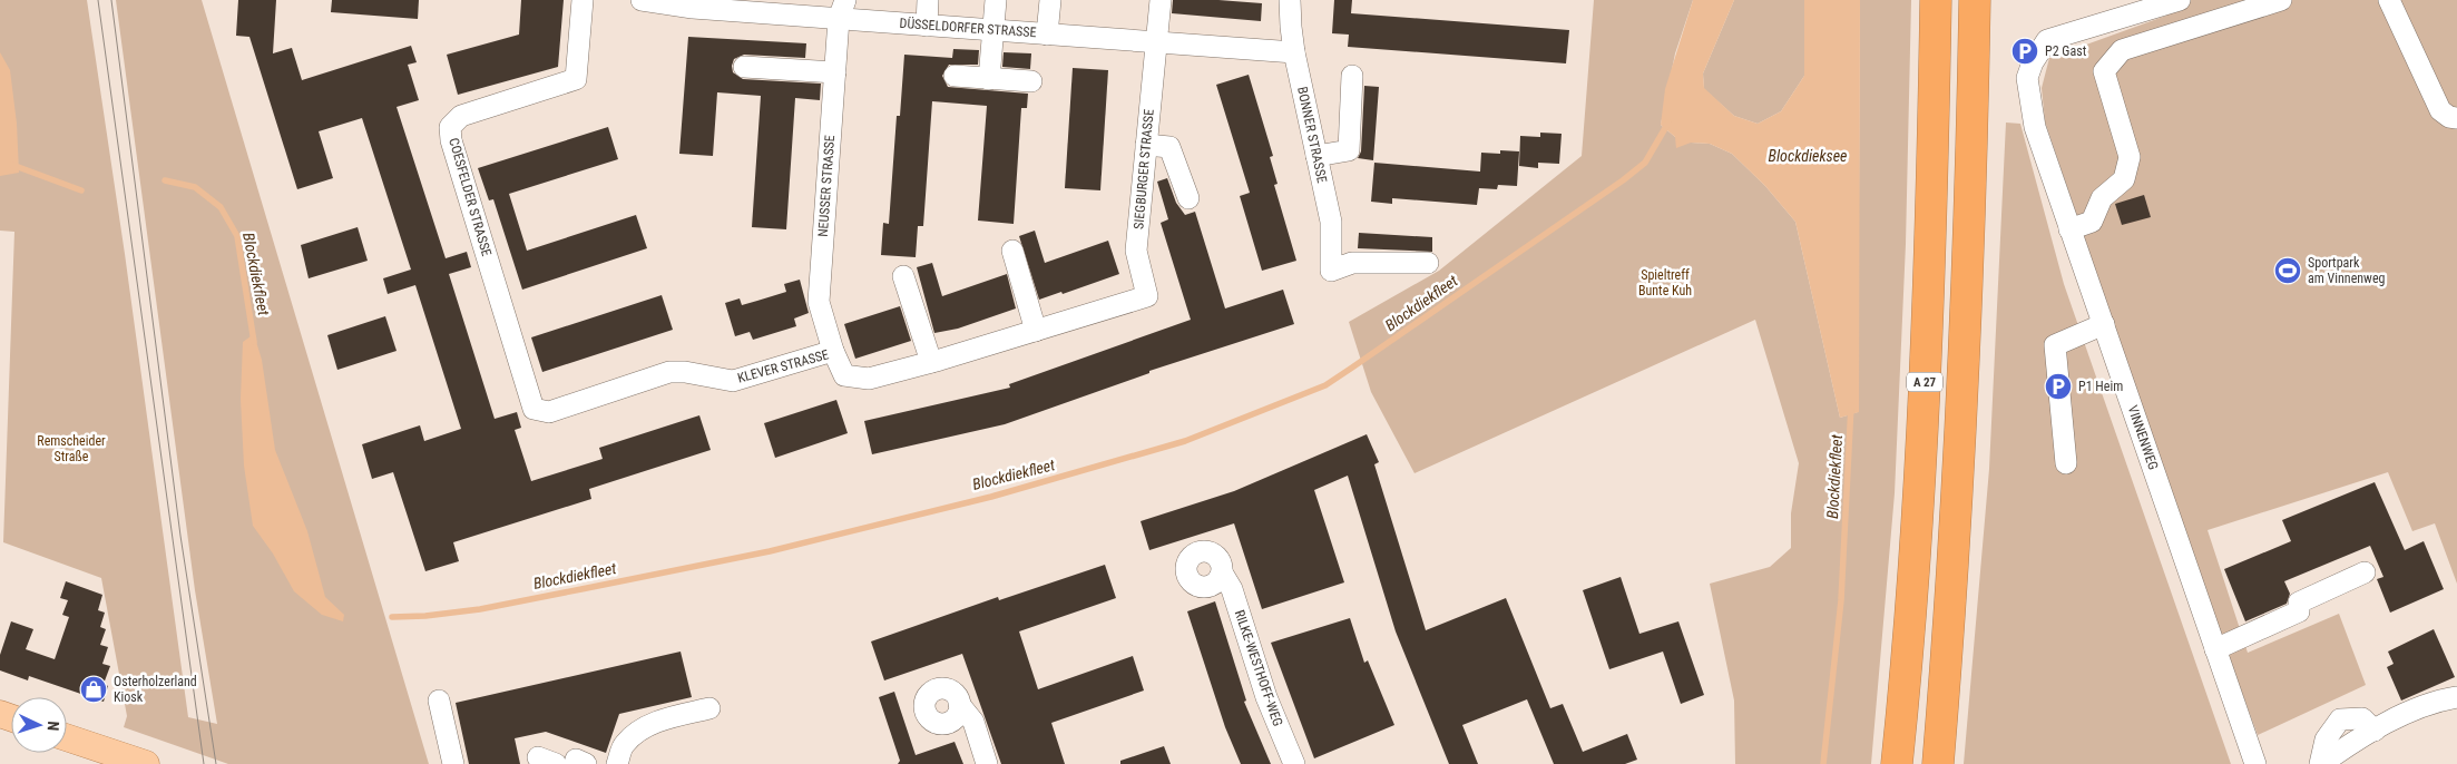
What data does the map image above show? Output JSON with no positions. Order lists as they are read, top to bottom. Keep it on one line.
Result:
{"streets":{"highway":["A 27"],"street":["DÜSSELDORFER STRASSE","BONNER STRASSE","SIEGBURGER STRASSE","NEUSSER STRASSE","COESFELDER STRASSE","KLEVER STRASSE","VINNENWEG","RILKE-WESTHOFF-WEG"]},"crossings":[["DÜSSELDORFER STRASSE","BONNER STRASSE"],["DÜSSELDORFER STRASSE","SIEGBURGER STRASSE"],["DÜSSELDORFER STRASSE","NEUSSER STRASSE"],["SIEGBURGER STRASSE","KLEVER STRASSE"],["NEUSSER STRASSE","KLEVER STRASSE"],["COESFELDER STRASSE","KLEVER STRASSE"]],"water":["Blockdieksee","Blockdiekfleet"],"parks":["Spieltreff Bunte Kuh","Remscheider Straße"],"places":{"parking":["P2 Gast","P1 Heim"],"sports":["Sportpark am Vinnenweg"],"shop":["Osterholzerland Kiosk"]},"north":"right"}
